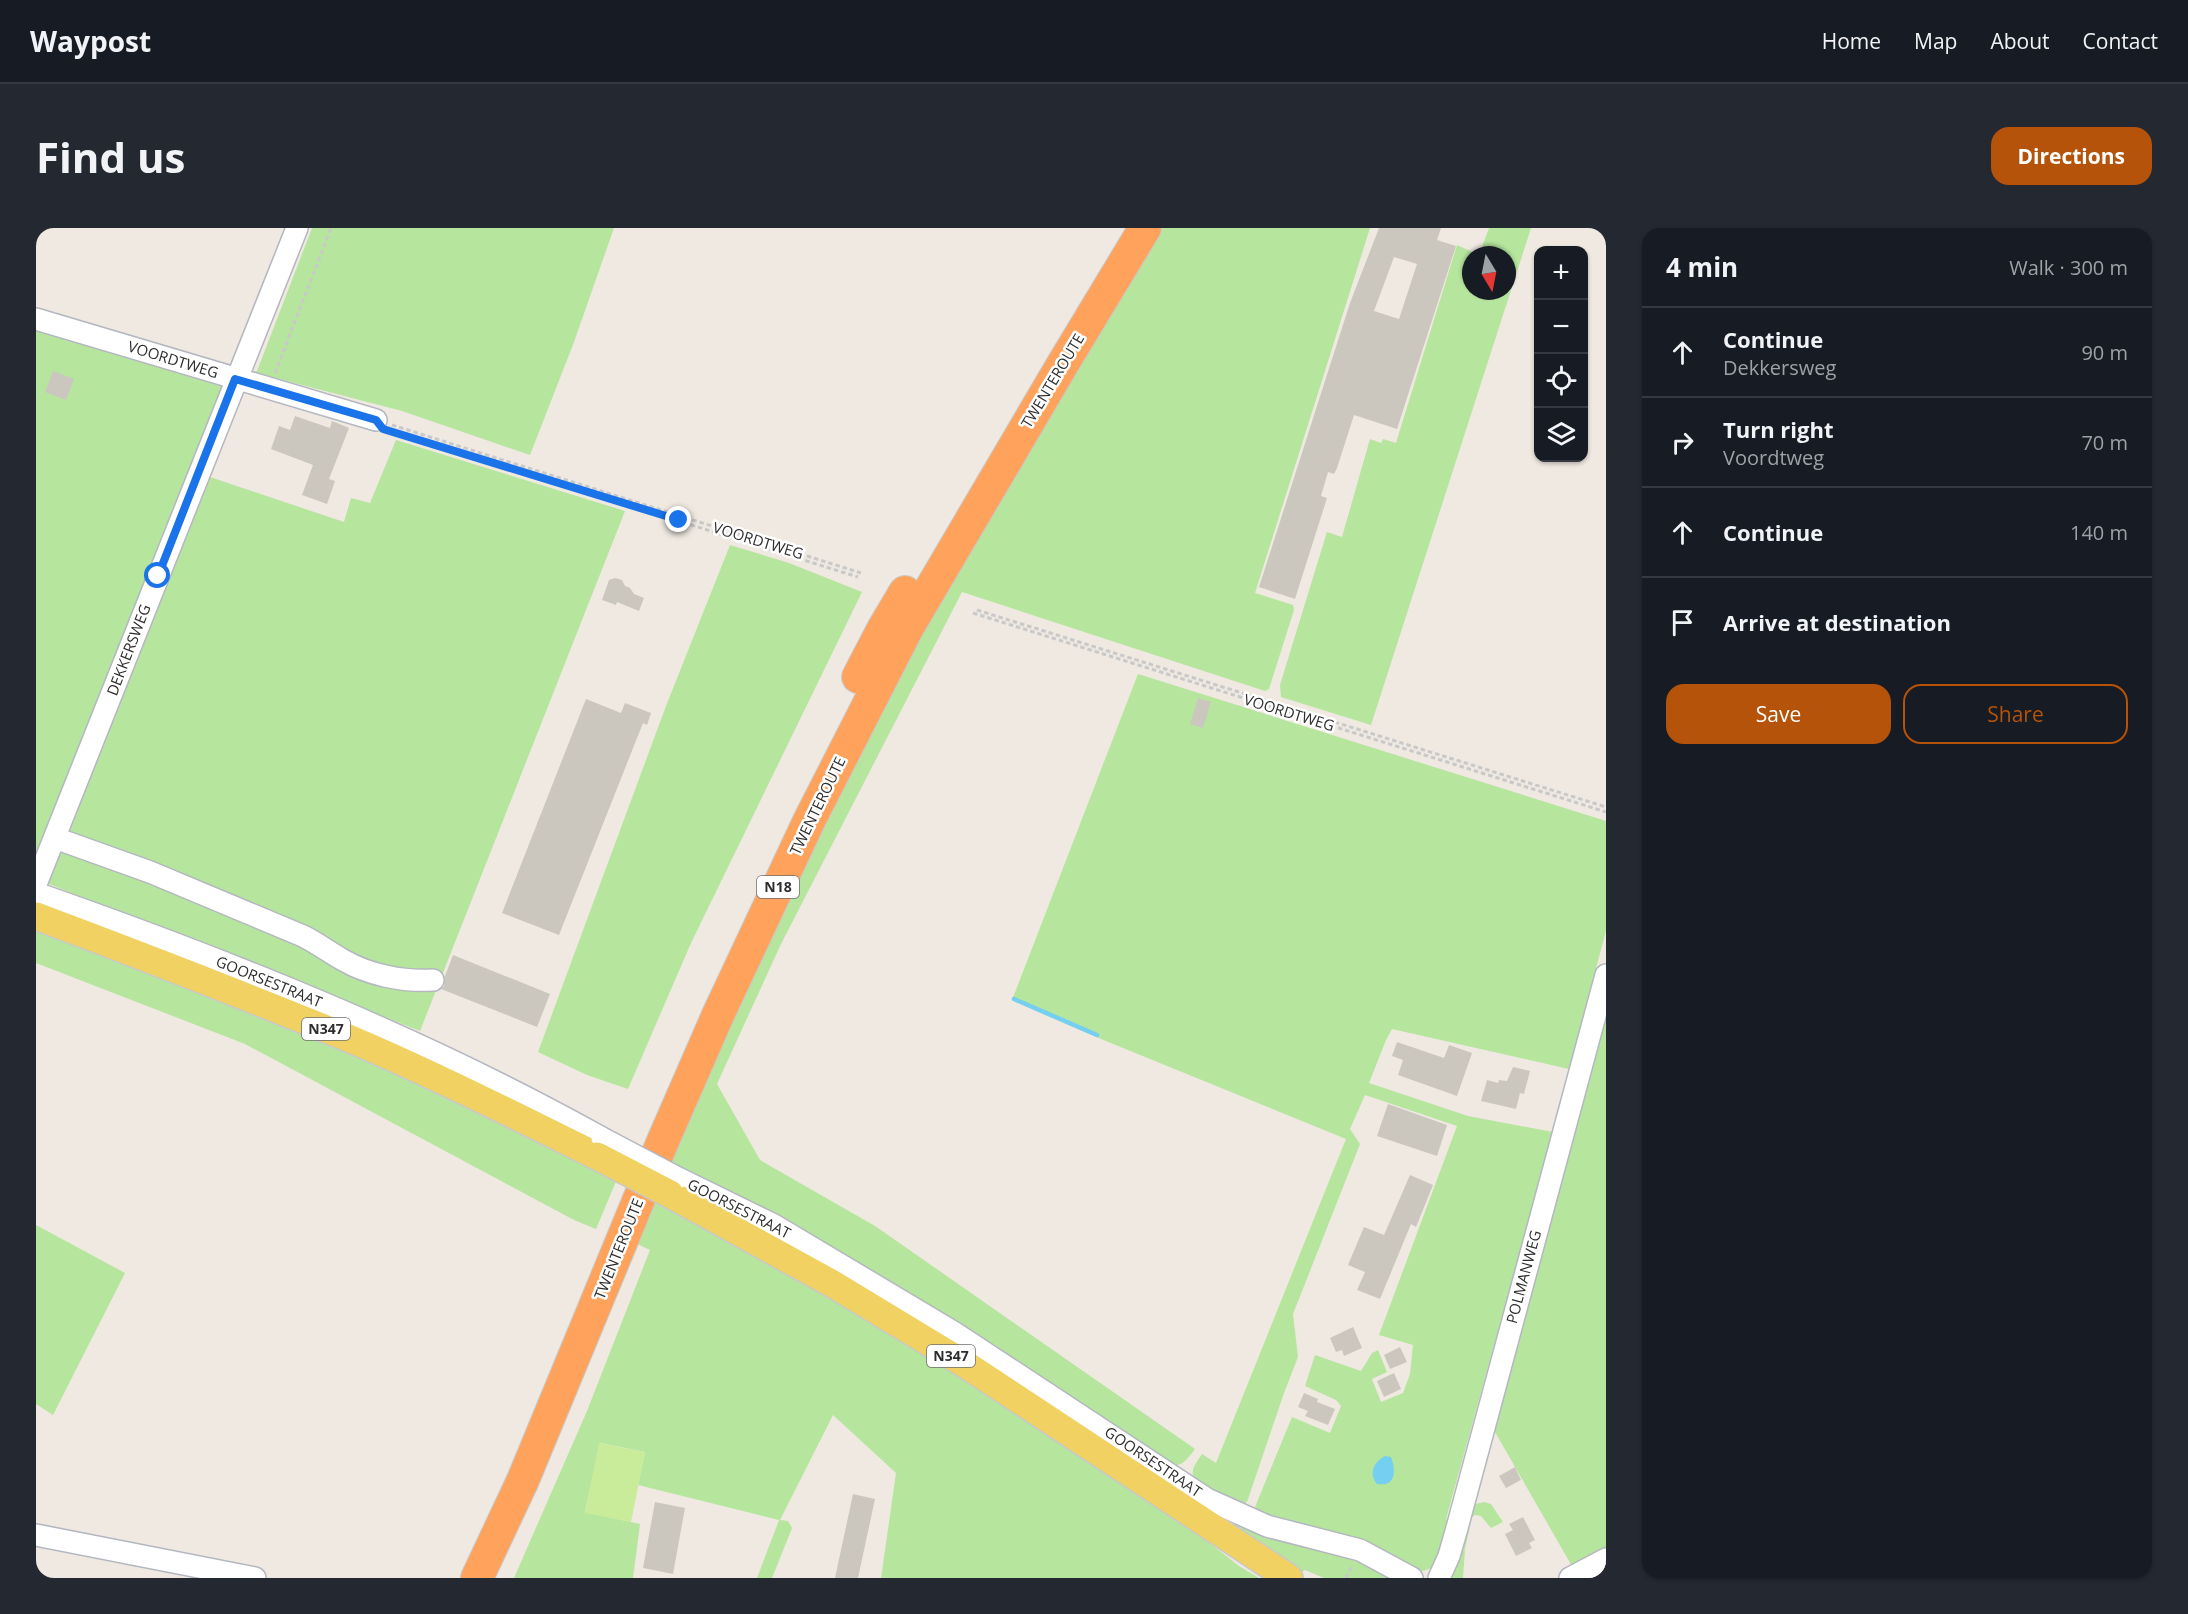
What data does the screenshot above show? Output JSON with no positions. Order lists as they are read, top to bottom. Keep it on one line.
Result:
{"streets":{"highway":["TWENTEROUTE","N18"],"main road":["GOORSESTRAAT","N347"],"street":["VOORDTWEG","DEKKERSWEG","POLMANWEG"]},"crossings":[["VOORDTWEG","DEKKERSWEG"]],"north":"bottom","page":{"header":"Waypost","nav":["Home","Map","About","Contact"],"buttons":["Directions",["Save","Share"]],"title":"Find us","heading":["4 min","Walk · 300 m"],"map_buttons":["+","−"],"list":[["Continue","Dekkersweg","90 m"],["Turn right","Voordtweg","70 m"],["Continue","140 m"],"Arrive at destination"]}}
